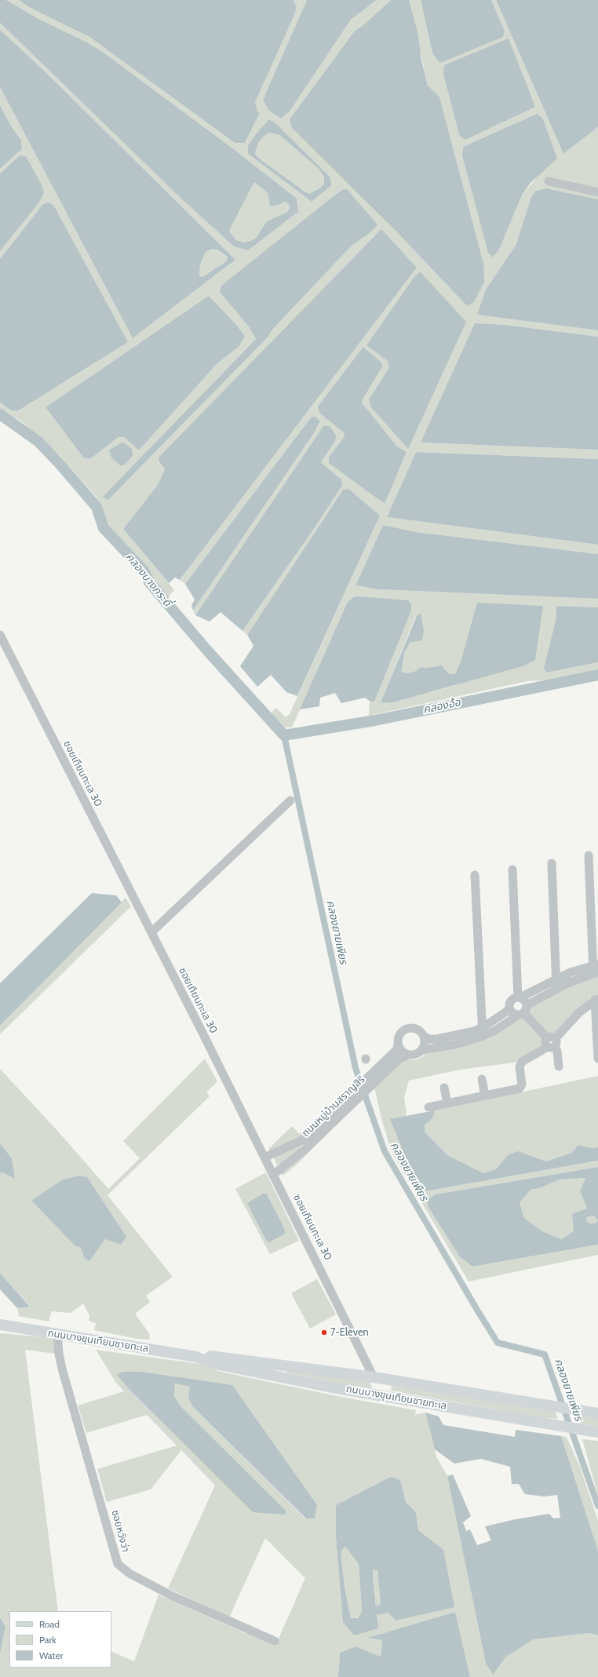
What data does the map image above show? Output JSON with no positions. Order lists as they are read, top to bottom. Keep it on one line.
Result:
{"streets":{"main road":["ถนนบางขุนเทียนชายทะเล"],"street":["ซอยเทียนทะเล 30","ถนนหมู่บ้านสราญสิริ","ซอยหวังว่า"]},"crossings":[["ซอยเทียนทะเล 30","ถนนหมู่บ้านสราญสิริ"],["ซอยเทียนทะเล 30","ถนนบางขุนเทียนชายทะเล"],["ถนนบางขุนเทียนชายทะเล","ซอยหวังว่า"]],"water":["คลองบางกระดี่","คลองอ้อ","คลองยายเพียร"],"places":["7-Eleven"],"legend":["Road","Park","Water"]}
